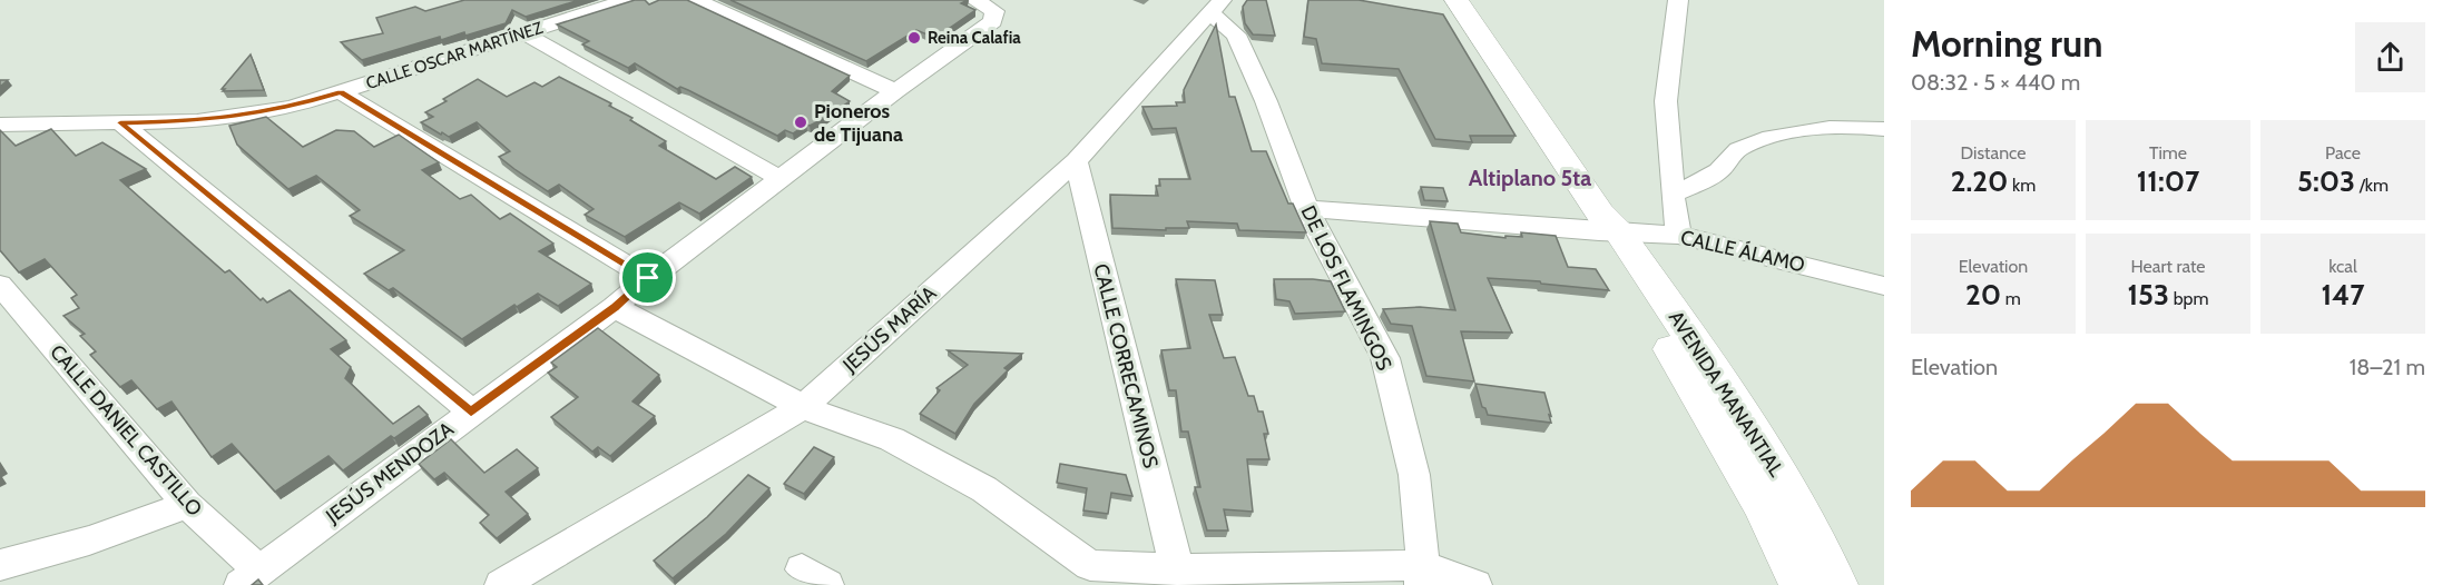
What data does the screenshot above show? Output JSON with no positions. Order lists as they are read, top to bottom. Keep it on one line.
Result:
{"streets":{"street":["CALLE OSCAR MARTÍNEZ","CALLE ÁLAMO","DE LOS FLAMINGOS","JESÚS MARÍA","CALLE CORRECAMINOS","AVENIDA MANANTIAL","CALLE DANIEL CASTILLO","JESÚS MENDOZA"]},"crossings":[["CALLE ÁLAMO","DE LOS FLAMINGOS"],["CALLE ÁLAMO","AVENIDA MANANTIAL"],["DE LOS FLAMINGOS","JESÚS MARÍA"],["JESÚS MARÍA","CALLE CORRECAMINOS"],["CALLE DANIEL CASTILLO","JESÚS MENDOZA"]],"districts":["Altiplano 5ta"],"places":["Reina Calafia","Pioneros de Tijuana"],"page":{"heading":["Morning run","08:32 · 5 × 440 m"],"stats":[["Distance","2.20 km"],["Time","11:07"],["Pace","5:03 /km"],["Elevation","20 m"],["Heart rate","153 bpm"],["kcal","147"]],"chart":["Elevation","18–21 m"]}}
